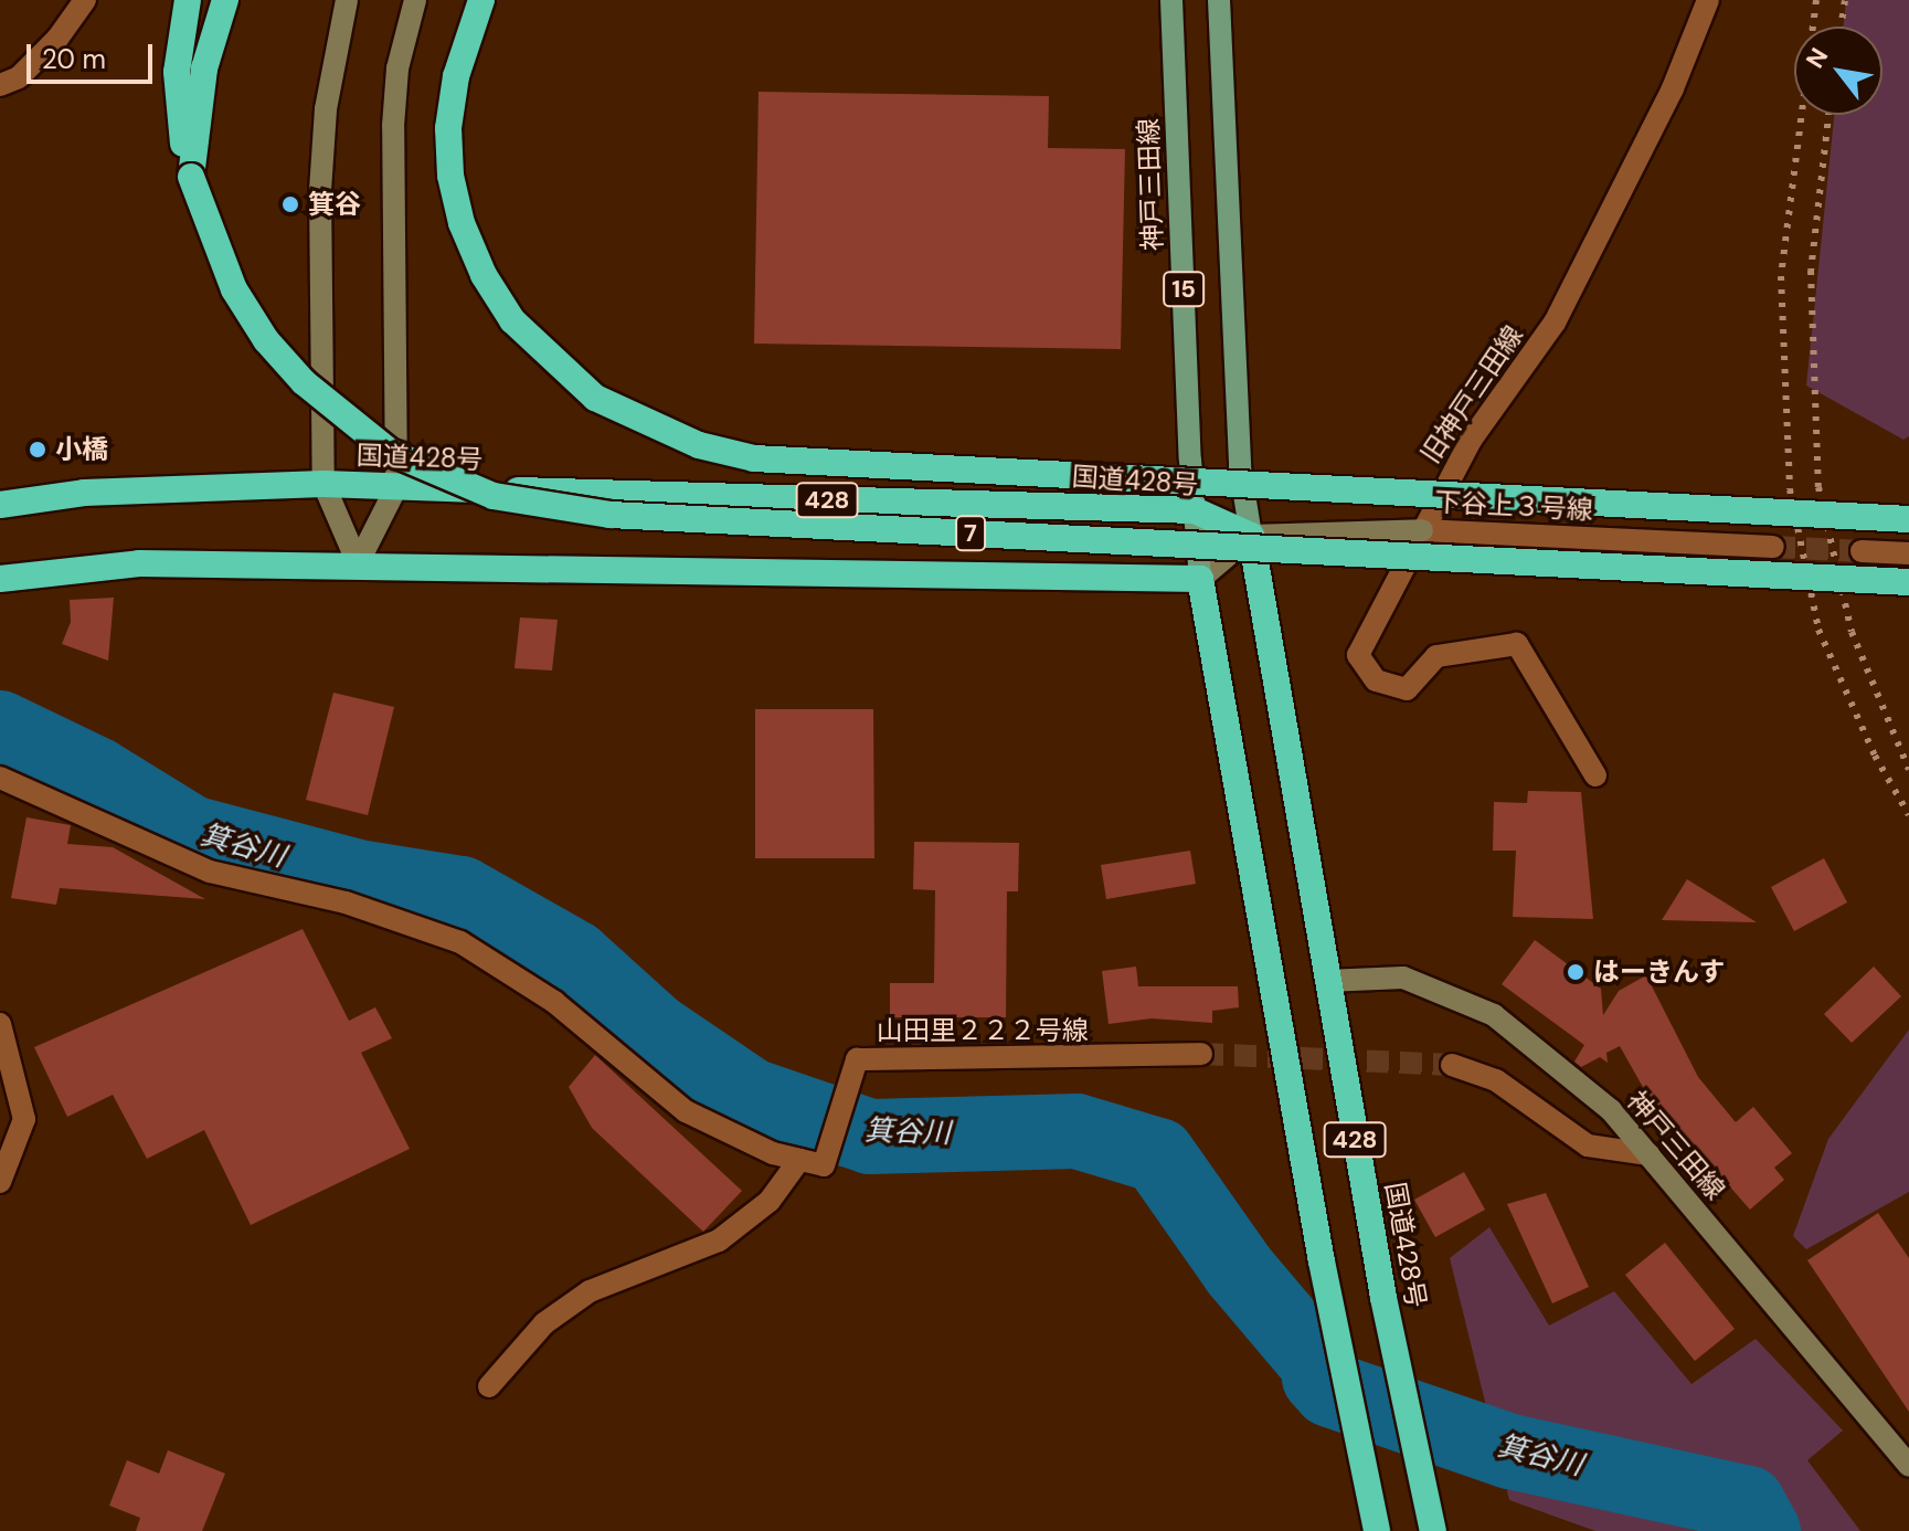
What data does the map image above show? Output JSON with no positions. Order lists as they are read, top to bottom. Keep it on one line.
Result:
{"streets":{"highway":["国道428号","428","7"],"main road":["神戸三田線","15"],"street":["旧神戸三田線","下谷上３号線","山田里２２２号線"]},"crossings":[["神戸三田線","国道428号"],["神戸三田線","428"],["15","国道428号"],["15","下谷上３号線"],["旧神戸三田線","下谷上３号線"],["国道428号","下谷上３号線"]],"water":["箕谷川"],"places":["箕谷","小橋","はーきんす"],"scale_bar":"20 m","north":"top left"}
